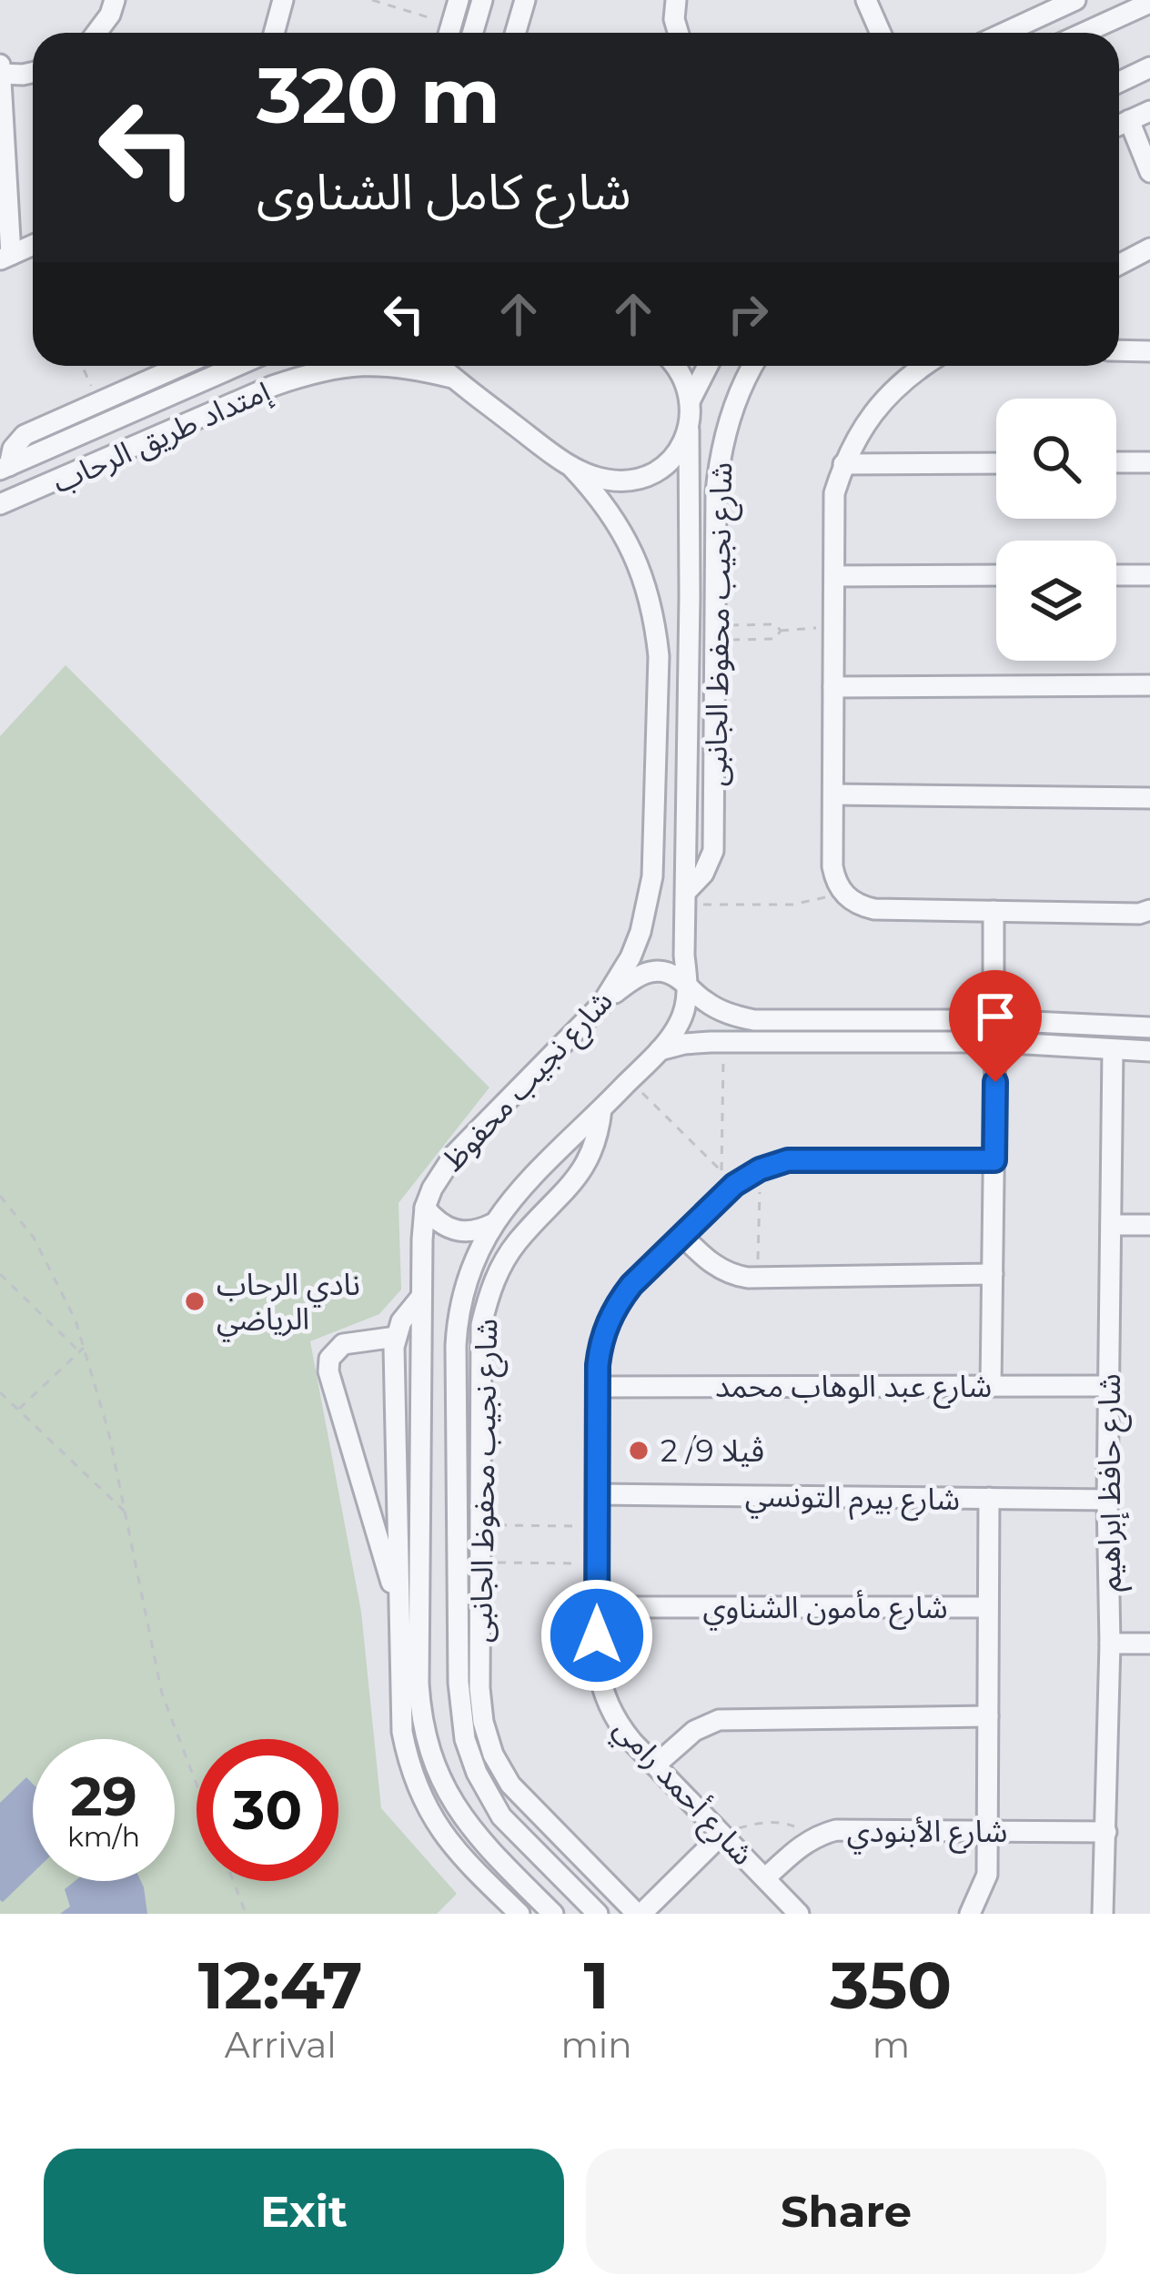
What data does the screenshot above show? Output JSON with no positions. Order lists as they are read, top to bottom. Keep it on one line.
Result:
{"streets":{"street":["إمتداد طريق الرحاب","شارع نجيب محفوظ الجانبى","شارع نجيب محفوظ","شارع عبد الوهاب محمد","شارع حافظ إبراهيم","شارع بيرم التونسي","شارع مأمون الشناوي","شارع أحمد رامي","شارع الأبنودي"]},"crossings":[["شارع عبد الوهاب محمد","شارع حافظ إبراهيم"],["شارع عبد الوهاب محمد","شارع أحمد رامي"],["شارع حافظ إبراهيم","شارع بيرم التونسي"],["شارع حافظ إبراهيم","شارع الأبنودي"],["شارع بيرم التونسي","شارع أحمد رامي"],["شارع مأمون الشناوي","شارع أحمد رامي"],["شارع أحمد رامي","شارع الأبنودي"]],"places":["نادي الرحاب الرياضي","ڤيلا 9/ 2"],"page":{"turn":["320 m","شارع كامل الشناوى"],"speed":"29 km/h","limit":"30","eta":["12:47","Arrival","1","min","350","m"],"buttons":["Exit","Share"]}}
